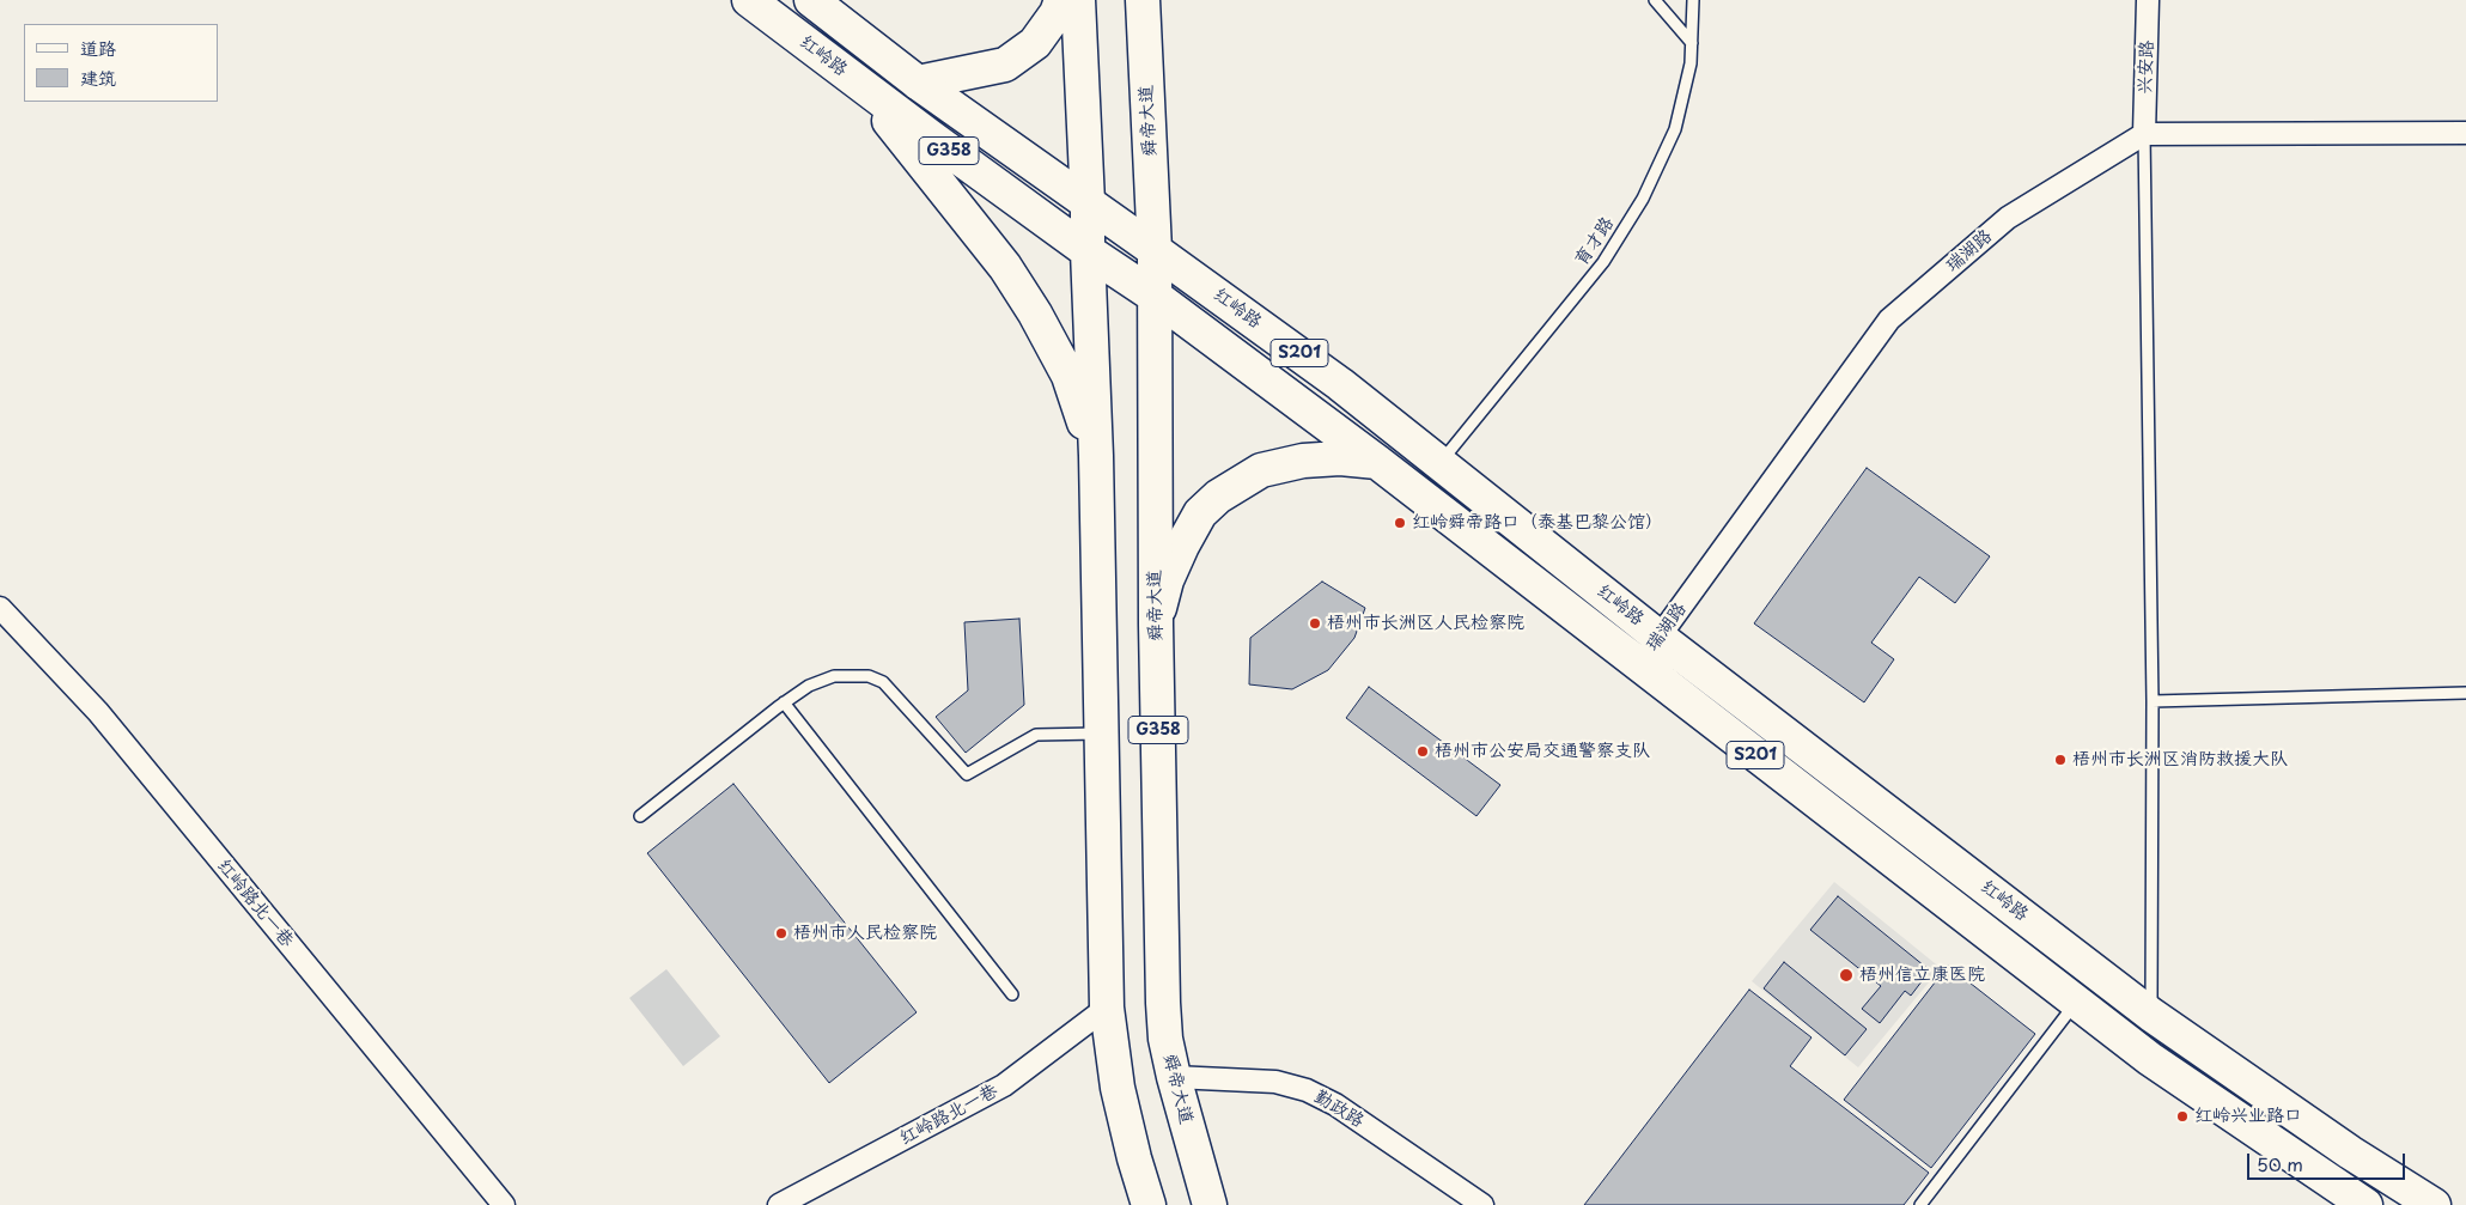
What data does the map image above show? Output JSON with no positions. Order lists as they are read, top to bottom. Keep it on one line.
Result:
{"streets":{"main road":["红岭路","舜帝大道","G358","S201"],"street":["兴安路","瑞湖路","红岭路北一巷","勤政路"],"lane":["育才路"]},"crossings":[["红岭路","舜帝大道"],["红岭路","育才路"],["红岭路","瑞湖路"],["兴安路","瑞湖路"],["舜帝大道","勤政路"]],"places":["红岭舜帝路口（泰基巴黎公馆）","梧州市长洲区人民检察院","梧州市公安局交通警察支队","梧州市长洲区消防救援大队","梧州市人民检察院","梧州信立康医院","红岭兴业路口"],"legend":["道路","建筑"],"scale_bar":"50 m"}
